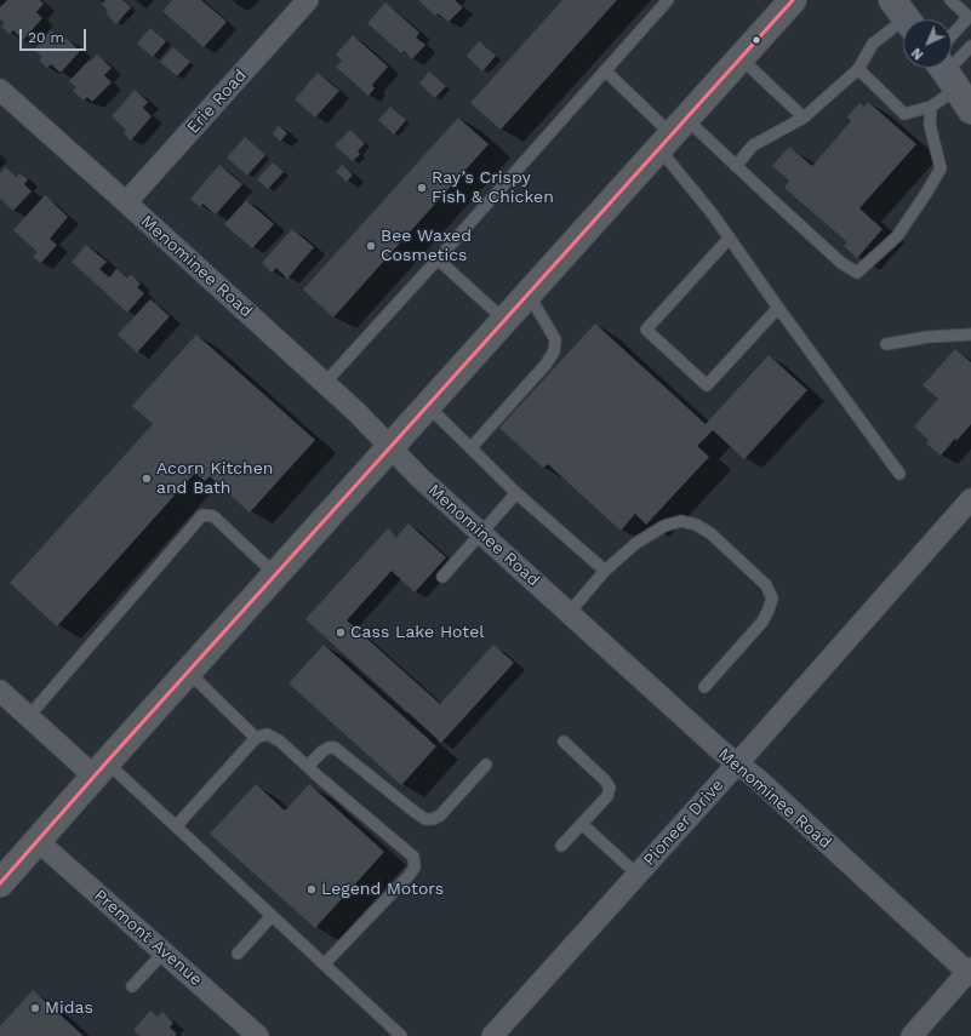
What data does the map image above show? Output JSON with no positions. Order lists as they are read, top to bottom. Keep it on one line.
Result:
{"streets":{"street":["Erie Road","Menominee Road","Pioneer Drive","Premont Avenue"]},"crossings":[["Erie Road","Menominee Road"],["Menominee Road","Pioneer Drive"]],"places":["Ray’s Crispy Fish & Chicken","Bee Waxed Cosmetics","Acorn Kitchen and Bath","Cass Lake Hotel","Legend Motors","Midas"],"scale_bar":"20 m","north":"bottom left"}
